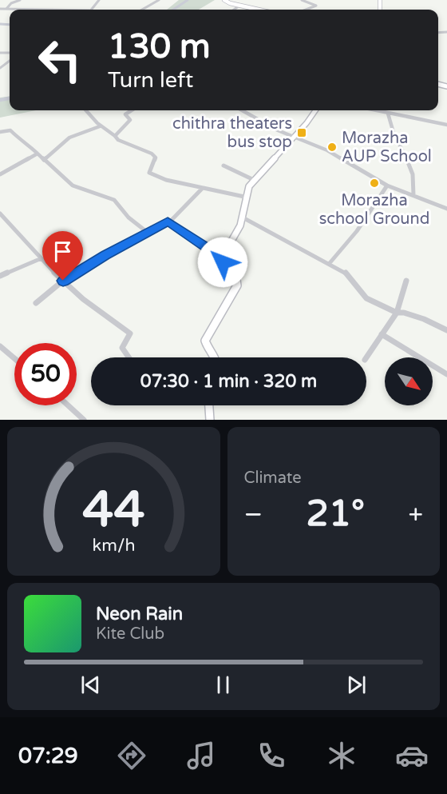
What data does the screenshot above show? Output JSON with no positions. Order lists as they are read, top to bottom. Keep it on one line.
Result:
{"places":{"transit":["chithra theaters bus stop"],"other":["Morazha AUP School","Morazha school Ground"]},"north":"bottom right","page":{"turn":["130 m","Turn left"],"limit":"50","trip":"07:30 · 1 min · 320 m","tile":"Climate","heat":["−","21°","+"],"song":["Neon Rain","Kite Club"],"tabs":"07:29","gauge":["44","km/h"]}}
